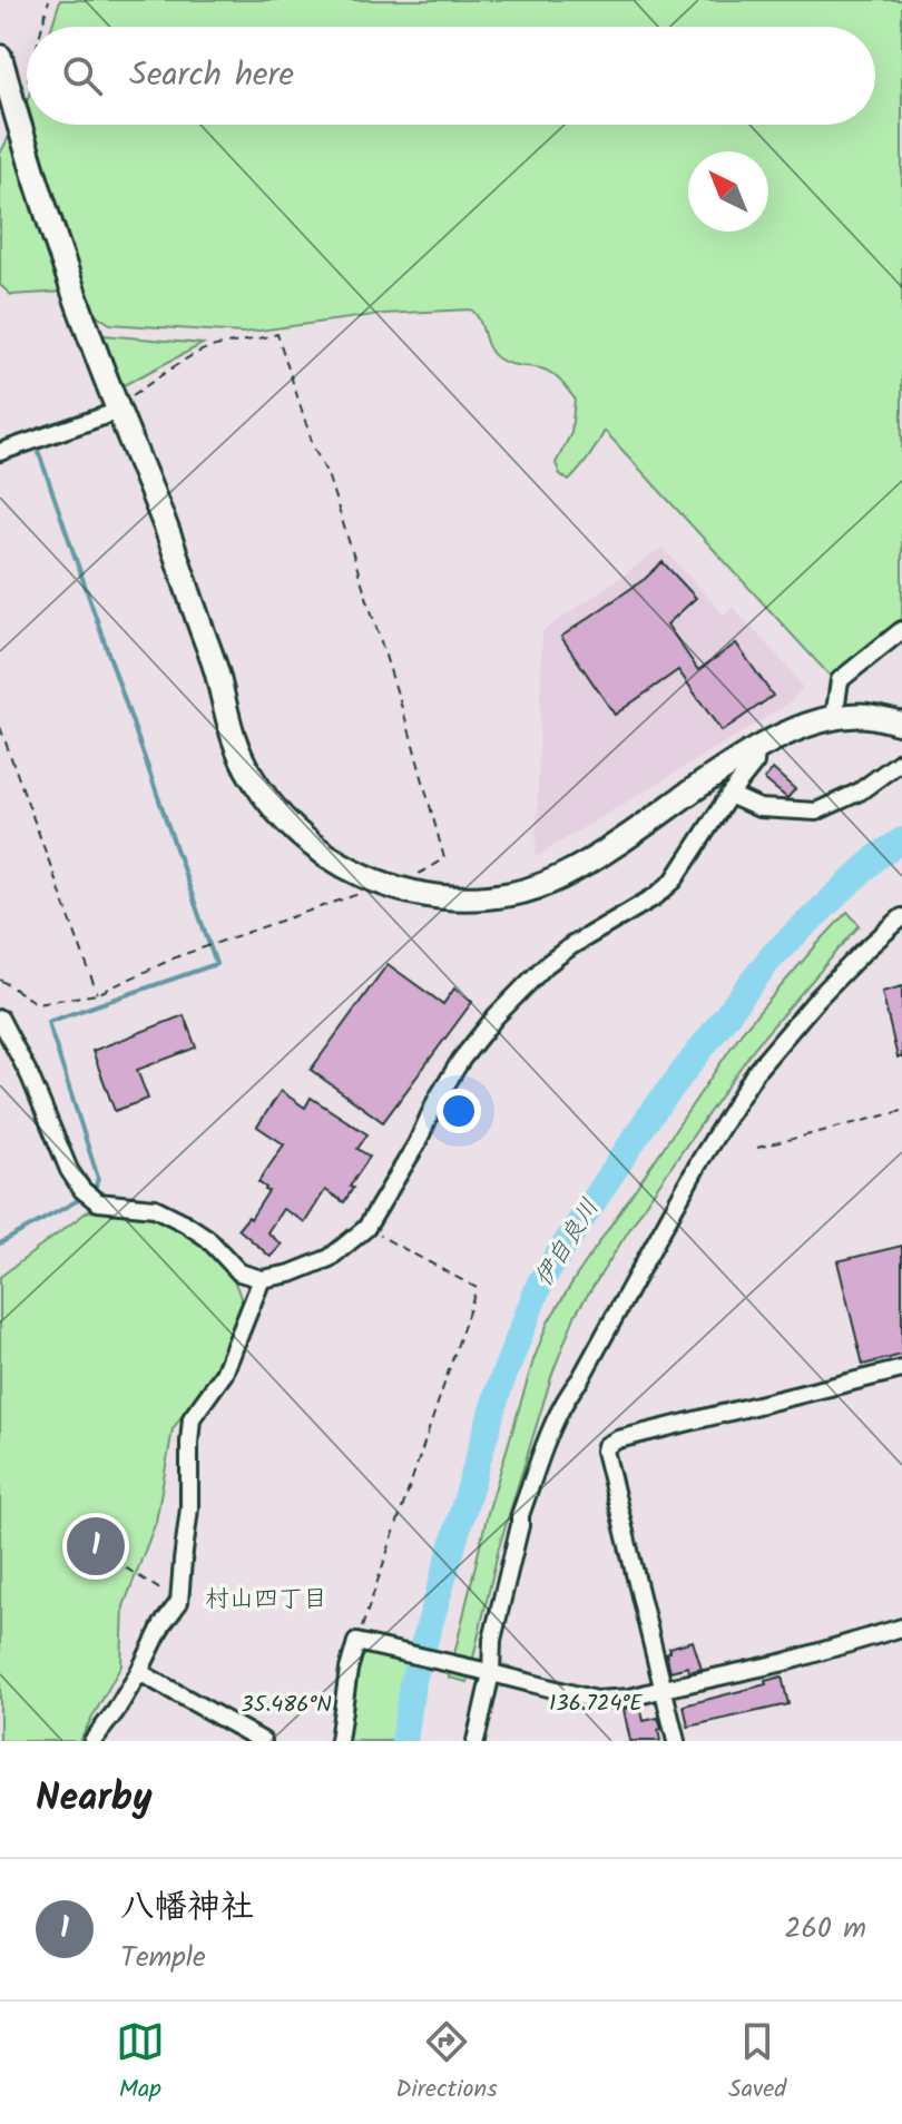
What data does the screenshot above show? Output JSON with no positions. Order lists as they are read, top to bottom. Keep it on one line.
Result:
{"districts":["村山四丁目"],"water":["伊自良川"],"north":"top left","page":{"search":"Search here","pins":"1","heading":"Nearby","list":[{"mark":"1","name":"八幡神社","note":"Temple","value":"260 m"}],"nav":["Map","Directions","Saved"]},"coordinates":["136.724°E","35.486°N"]}
